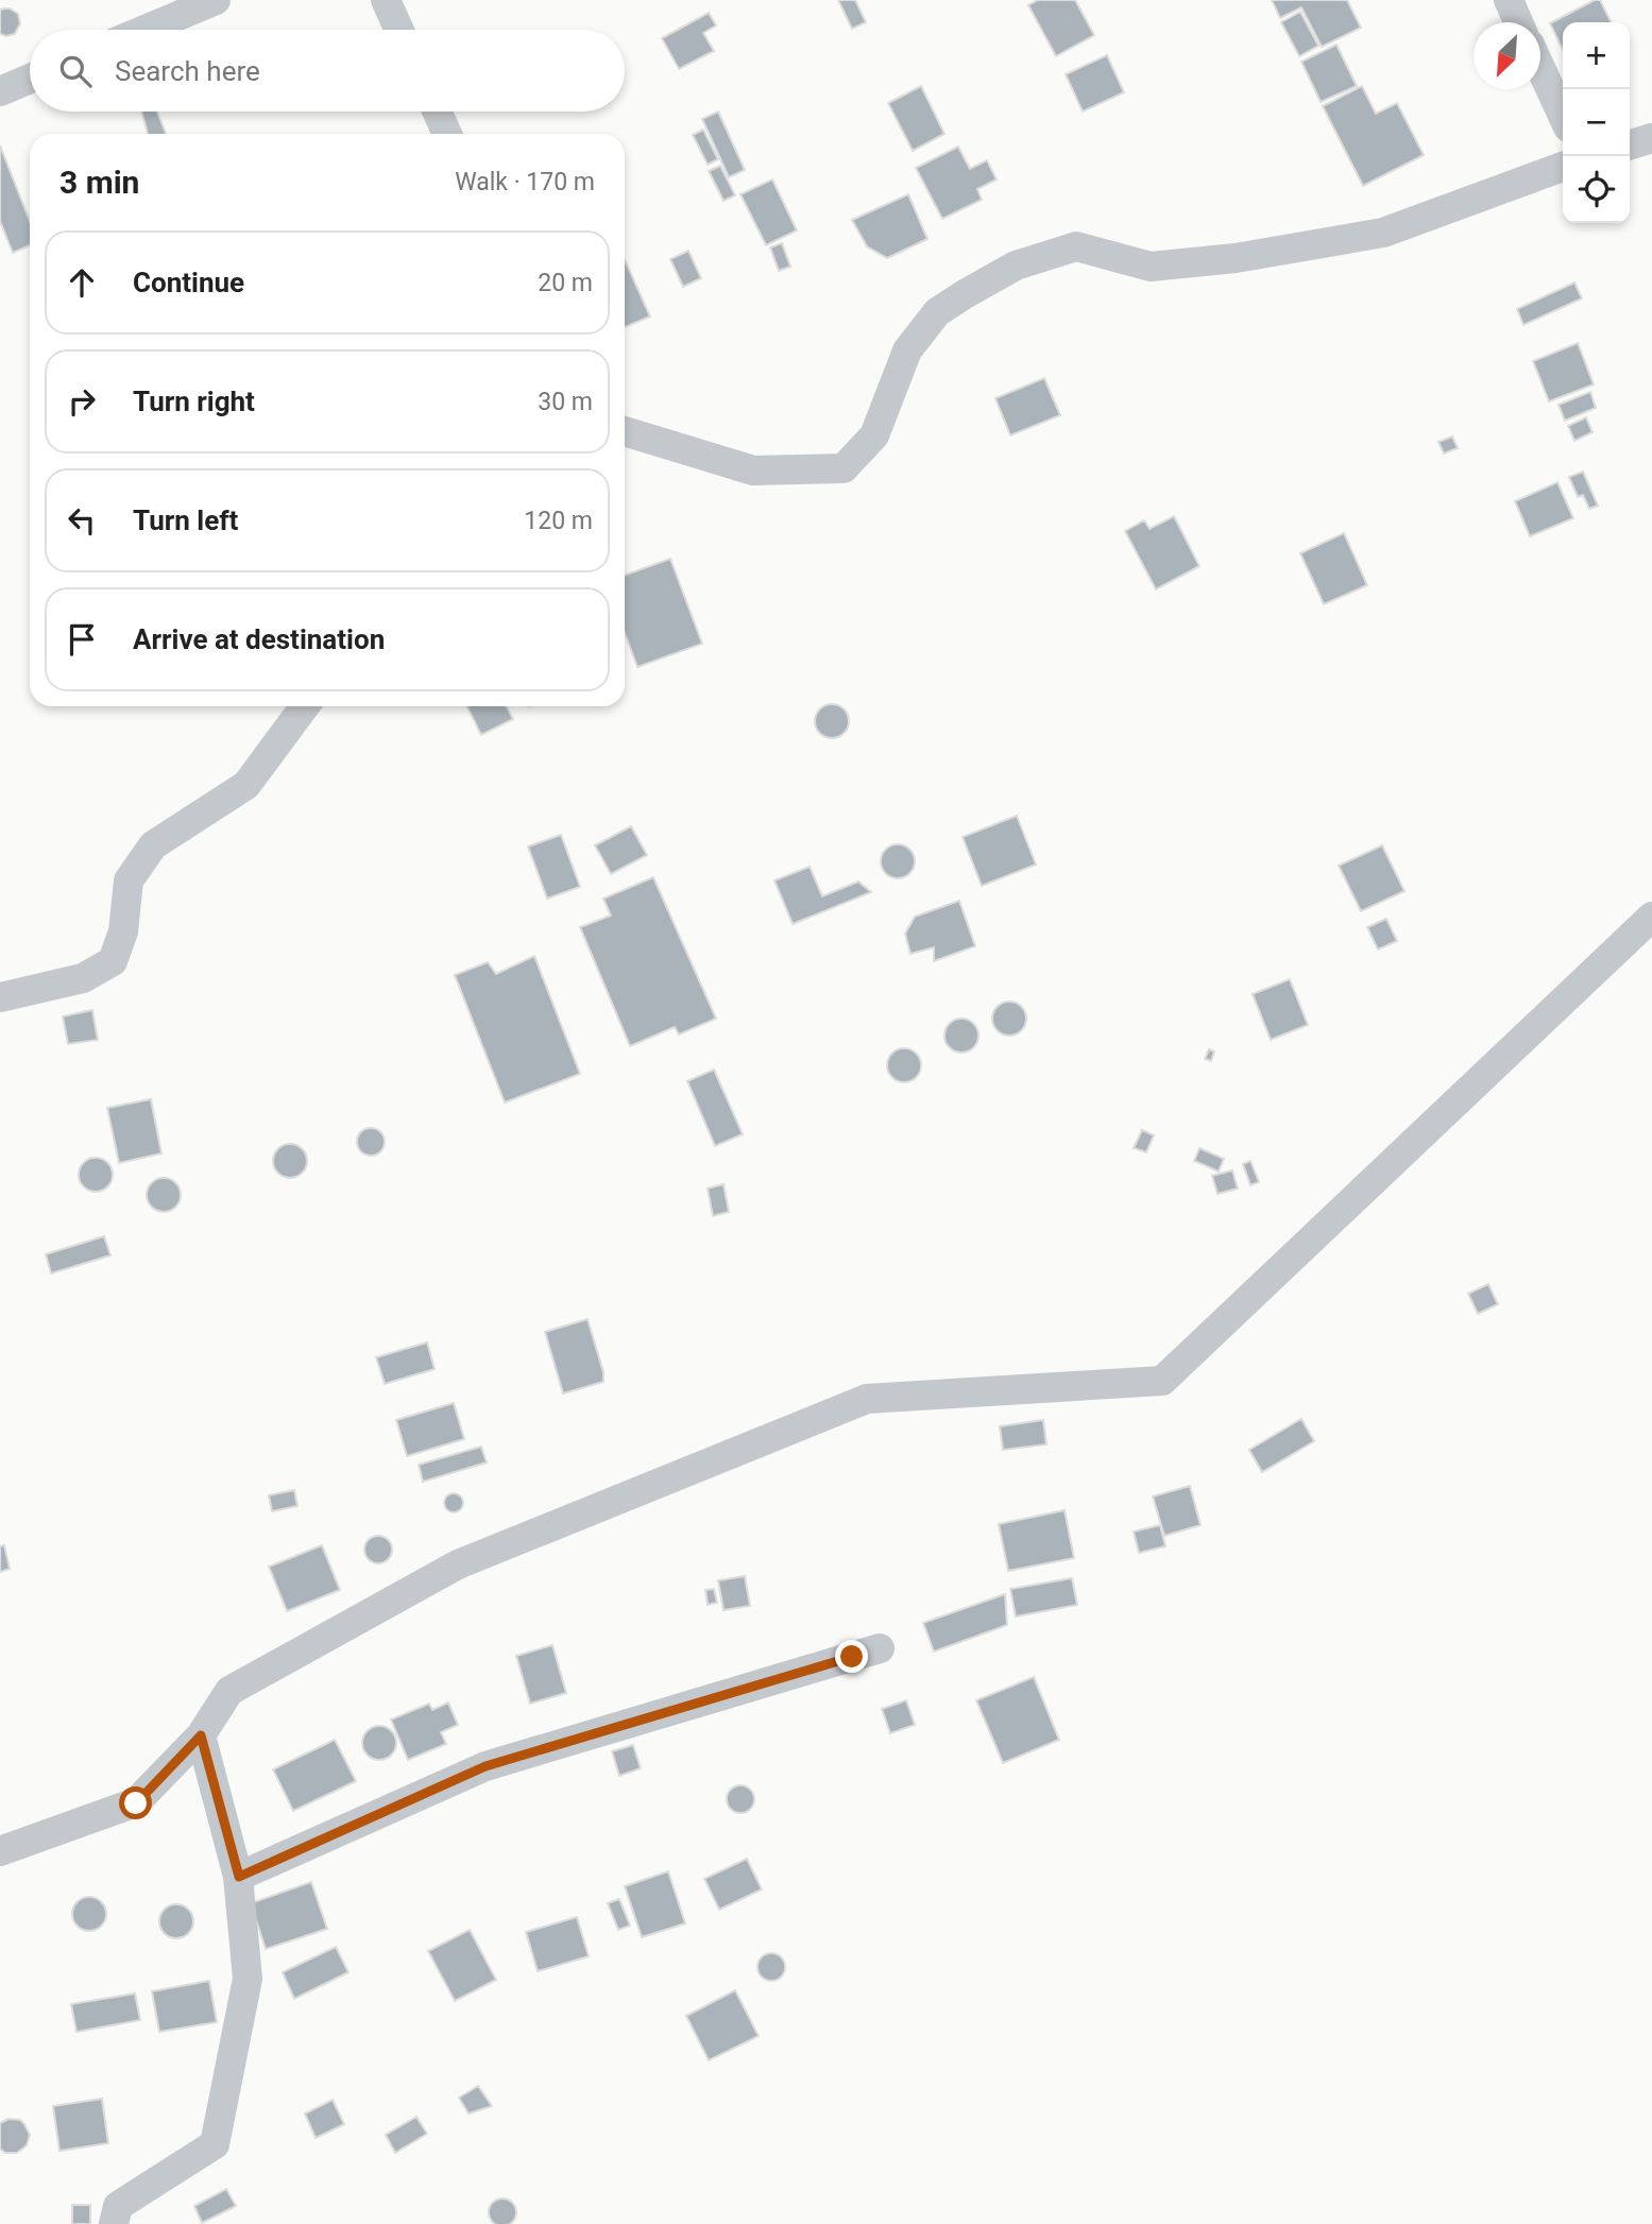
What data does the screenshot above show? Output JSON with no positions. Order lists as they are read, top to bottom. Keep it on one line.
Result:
{"north":"bottom left","page":{"map_buttons":["+","−"],"search":"Search here","heading":["3 min","Walk · 170 m"],"list":[["Continue","20 m"],["Turn right","30 m"],["Turn left","120 m"],"Arrive at destination"]}}
